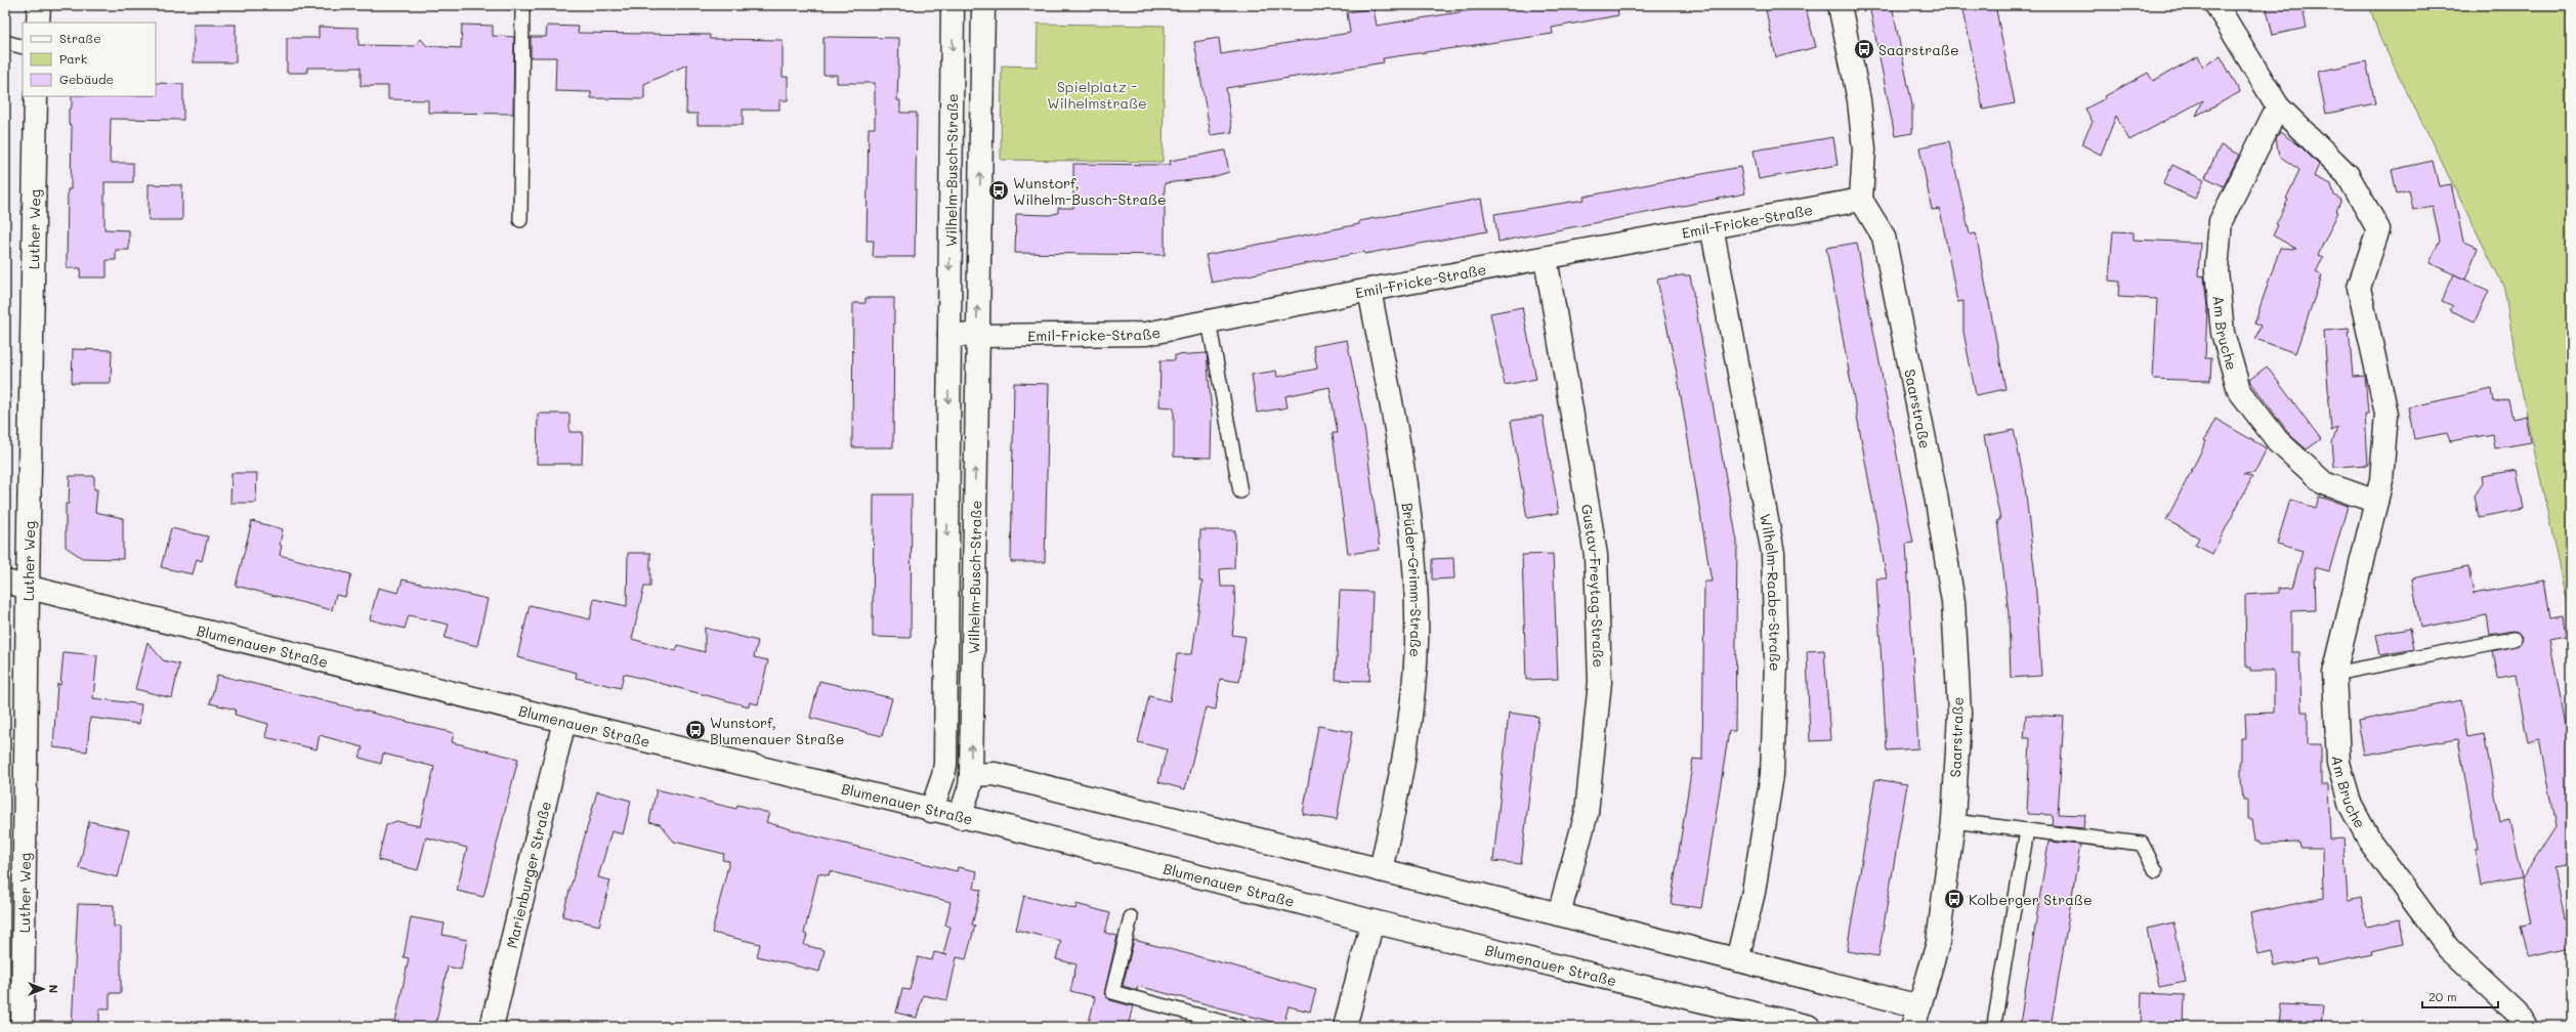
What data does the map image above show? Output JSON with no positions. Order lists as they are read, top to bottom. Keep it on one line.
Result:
{"streets":{"street":["Wilhelm-Busch-Straße","Emil-Fricke-Straße","Luther Weg","Am Bruche","Saarstraße","Brüder-Grimm-Straße","Gustav-Freytag-Straße","Wilhelm-Raabe-Straße","Blumenauer Straße","Marienburger Straße"]},"crossings":[["Wilhelm-Busch-Straße","Emil-Fricke-Straße"],["Wilhelm-Busch-Straße","Blumenauer Straße"],["Emil-Fricke-Straße","Saarstraße"],["Emil-Fricke-Straße","Brüder-Grimm-Straße"],["Emil-Fricke-Straße","Gustav-Freytag-Straße"],["Emil-Fricke-Straße","Wilhelm-Raabe-Straße"],["Luther Weg","Blumenauer Straße"],["Blumenauer Straße","Marienburger Straße"]],"parks":["Spielplatz - Wilhelmstraße"],"places":{"bus stop":["Saarstraße","Wunstorf, Wilhelm-Busch-Straße","Wunstorf, Blumenauer Straße","Kolberger Straße"]},"legend":["Straße","Park","Gebäude"],"scale_bar":"20 m","north":"right"}
